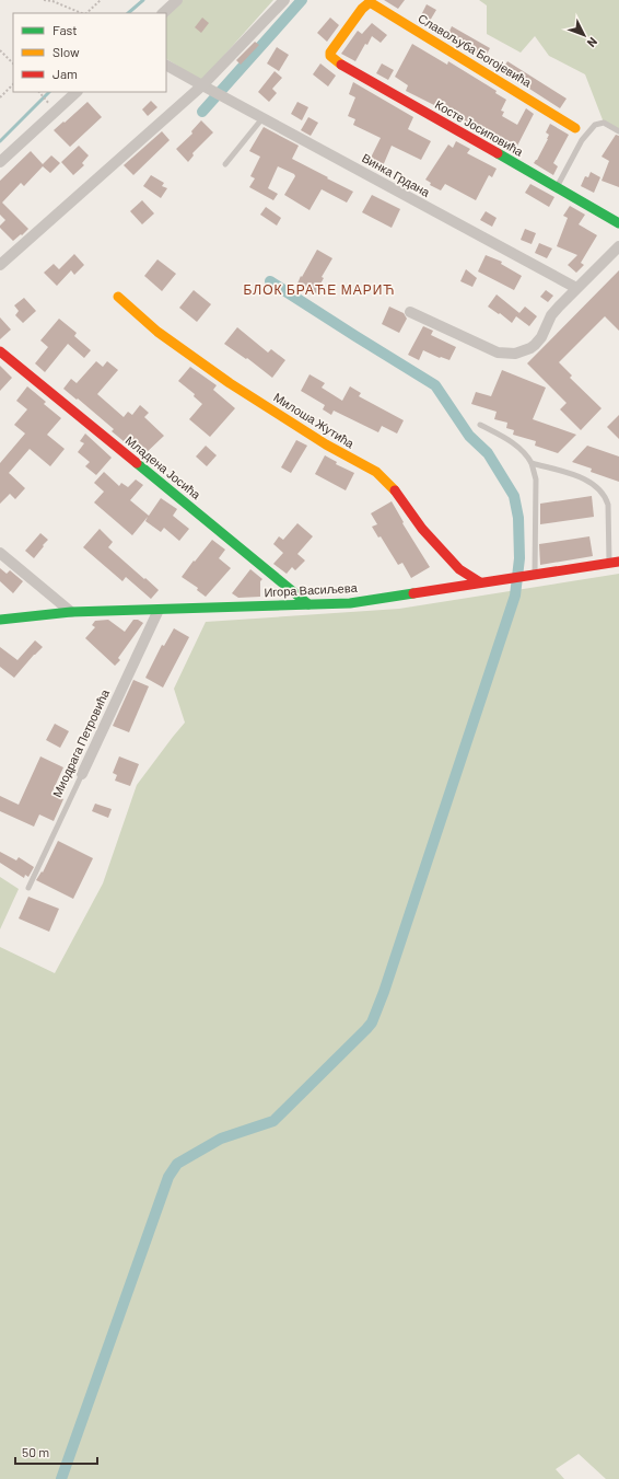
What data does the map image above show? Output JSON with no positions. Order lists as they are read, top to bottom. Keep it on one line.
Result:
{"streets":{"street":["Славољуба Богојевића","Косте Јосиповића","Винка Грдана","Милоша Жутића","Младена Јосића","Игора Васиљева","Миодрага Петровића"]},"crossings":[["Славољуба Богојевића","Косте Јосиповића"],["Милоша Жутића","Игора Васиљева"],["Младена Јосића","Игора Васиљева"],["Игора Васиљева","Миодрага Петровића"]],"districts":["БЛОК БРАЋЕ МАРИЋ"],"legend":["Fast","Slow","Jam"],"scale_bar":"50 m","north":"bottom right"}
